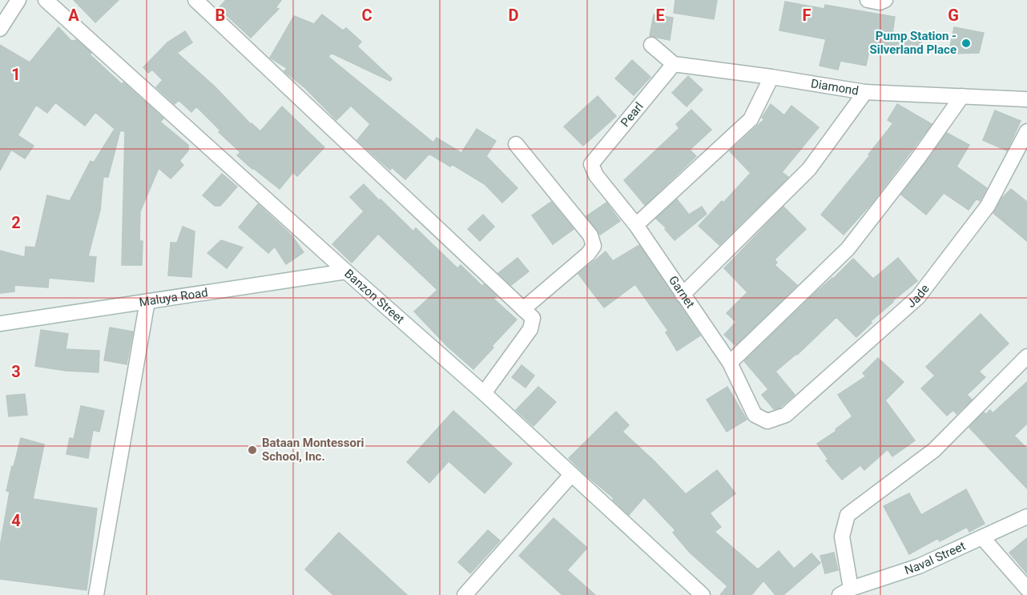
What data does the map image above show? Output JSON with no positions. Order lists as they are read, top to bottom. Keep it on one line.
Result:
{"streets":{"street":["Diamond","Pearl","Garnet","Jade","Banzon Street","Maluya Road","Naval Street"]},"crossings":[["Diamond","Pearl"],["Pearl","Garnet"],["Garnet","Jade"],["Banzon Street","Maluya Road"]],"places":["Pump Station - Silverland Place","Bataan Montessori School, Inc."],"grid":{"columns":["A","B","C","D","E","F","G"],"rows":["1","2","3","4"]}}
